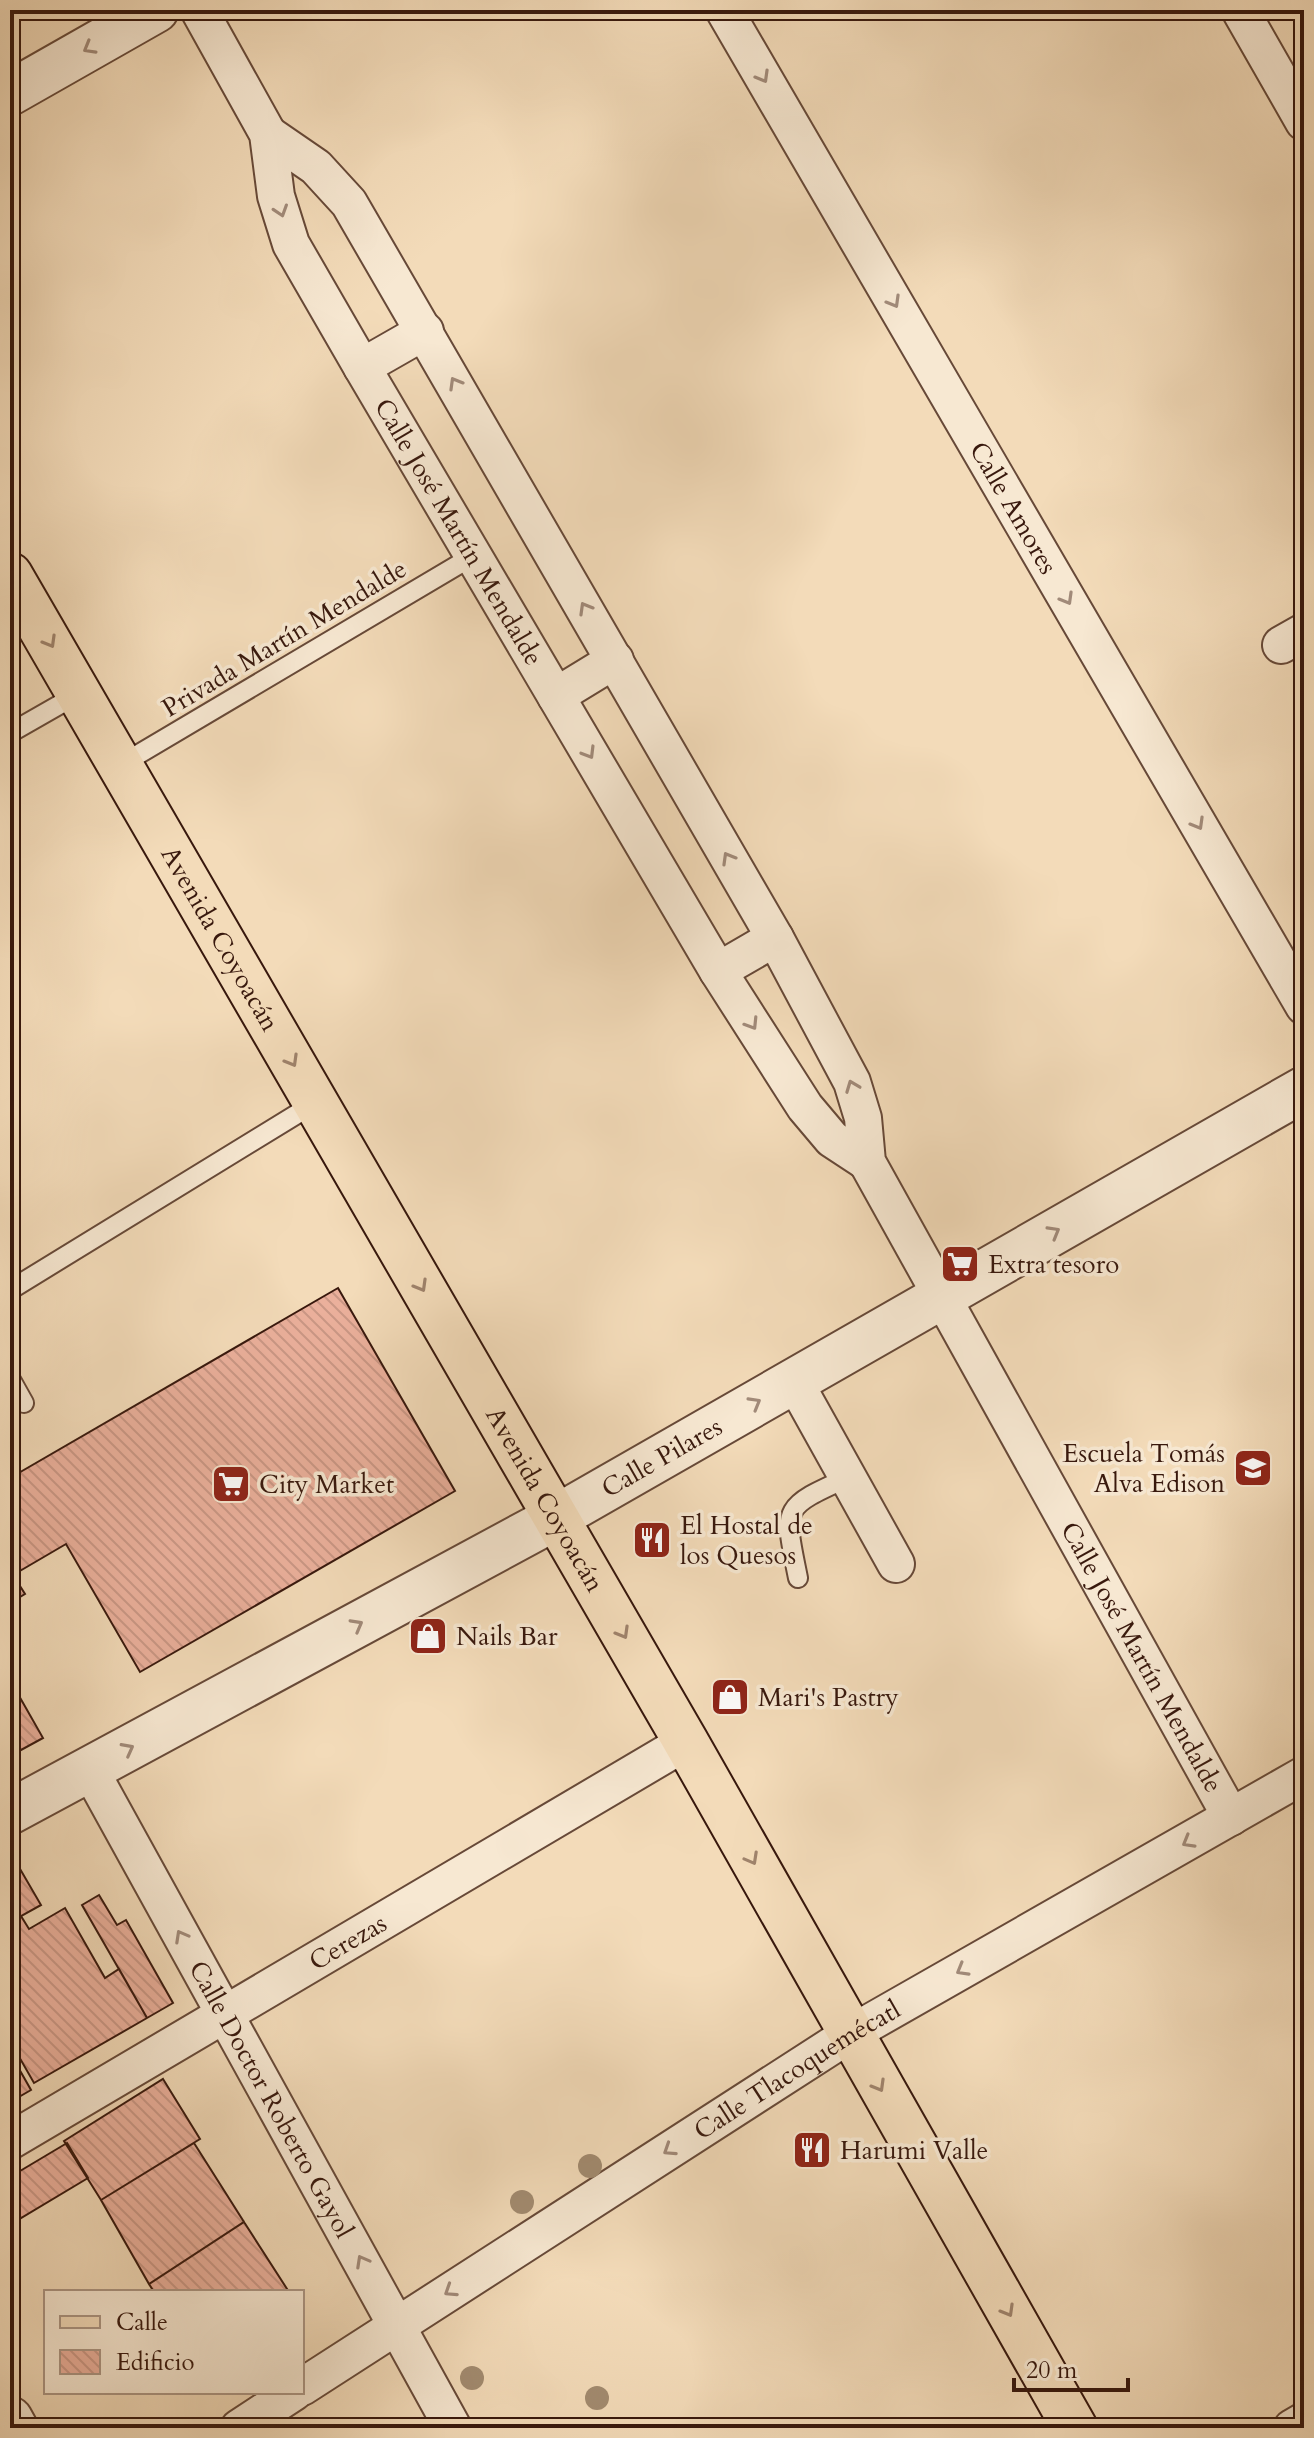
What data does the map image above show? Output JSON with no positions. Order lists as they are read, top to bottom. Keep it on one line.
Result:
{"streets":{"main road":["Avenida Coyoacán"],"street":["Calle Amores","Calle José Martín Mendalde","Calle Pilares","Cerezas","Calle Tlacoquemécatl","Calle Doctor Roberto Gayol"],"lane":["Privada Martín Mendalde"]},"crossings":[["Calle José Martín Mendalde","Privada Martín Mendalde"],["Calle José Martín Mendalde","Calle Pilares"],["Calle José Martín Mendalde","Calle Tlacoquemécatl"],["Privada Martín Mendalde","Avenida Coyoacán"],["Avenida Coyoacán","Calle Pilares"],["Avenida Coyoacán","Cerezas"],["Avenida Coyoacán","Calle Tlacoquemécatl"],["Calle Pilares","Calle Doctor Roberto Gayol"],["Cerezas","Calle Doctor Roberto Gayol"],["Calle Tlacoquemécatl","Calle Doctor Roberto Gayol"]],"one_way":["Calle Amores","Avenida Coyoacán","Calle Pilares","Calle Tlacoquemécatl","Calle Doctor Roberto Gayol"],"places":{"supermarket":["Extra tesoro","City Market"],"school or university":["Escuela Tomás Alva Edison"],"restaurant":["El Hostal de los Quesos","Harumi Valle"],"shop":["Nails Bar","Mari's Pastry"]},"legend":["Calle","Edificio"],"scale_bar":"20 m"}
